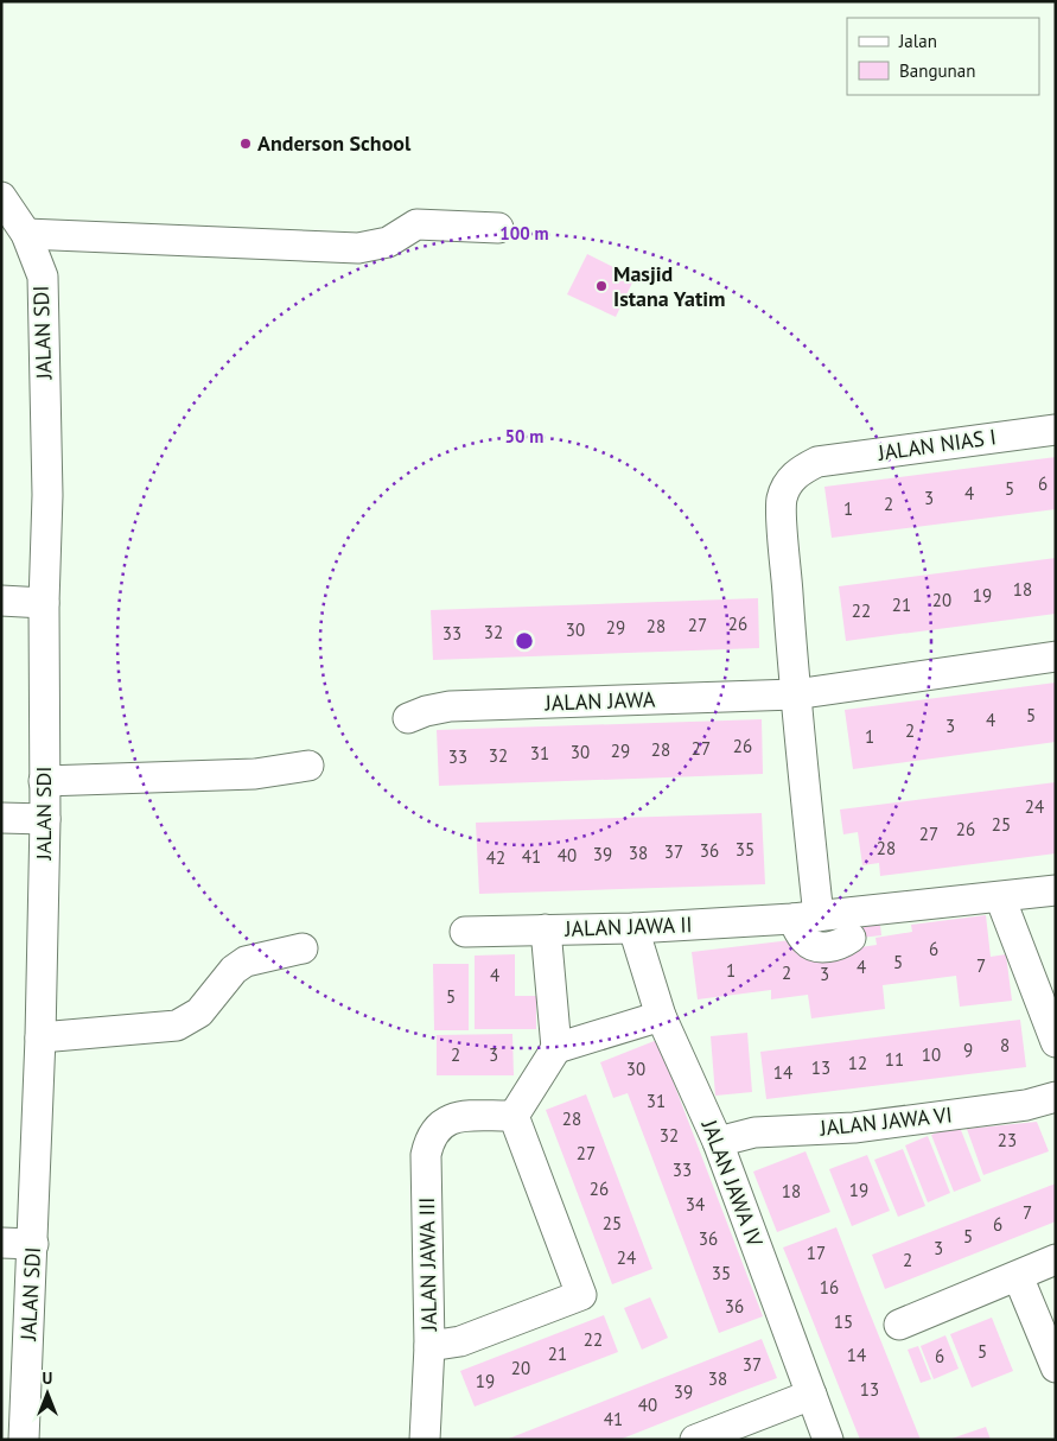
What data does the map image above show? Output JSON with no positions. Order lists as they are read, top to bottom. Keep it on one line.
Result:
{"streets":{"street":["JALAN SDI","JALAN NIAS I","JALAN JAWA","JALAN JAWA II","JALAN JAWA VI","JALAN JAWA IV","JALAN JAWA III"]},"crossings":[["JALAN NIAS I","JALAN JAWA"],["JALAN JAWA II","JALAN JAWA IV"],["JALAN JAWA VI","JALAN JAWA IV"]],"places":["Anderson School","Masjid Istana Yatim"],"house_numbers":["6","5","4","3","2","1","18","19","20","21","22","26","27","28","29","30","32","33","5","4","3","2","1","26","27","28","29","30","31","32","33","24","25","26","27","28","35","36","37","38","39","40","41","42","6","5","7","4","1","2","3","4","5","8","9","2","3","10","11","12","13","30","14","31","28","32","23","27","33","26","19","18","34","7","25","6","5","36","3","17","24","2","35","16","36","15","22","5","21","14","6","37","20","38","19","13","39","40","41"],"legend":["Jalan","Bangunan"],"north":"top","rings":["100 m","50 m"]}
